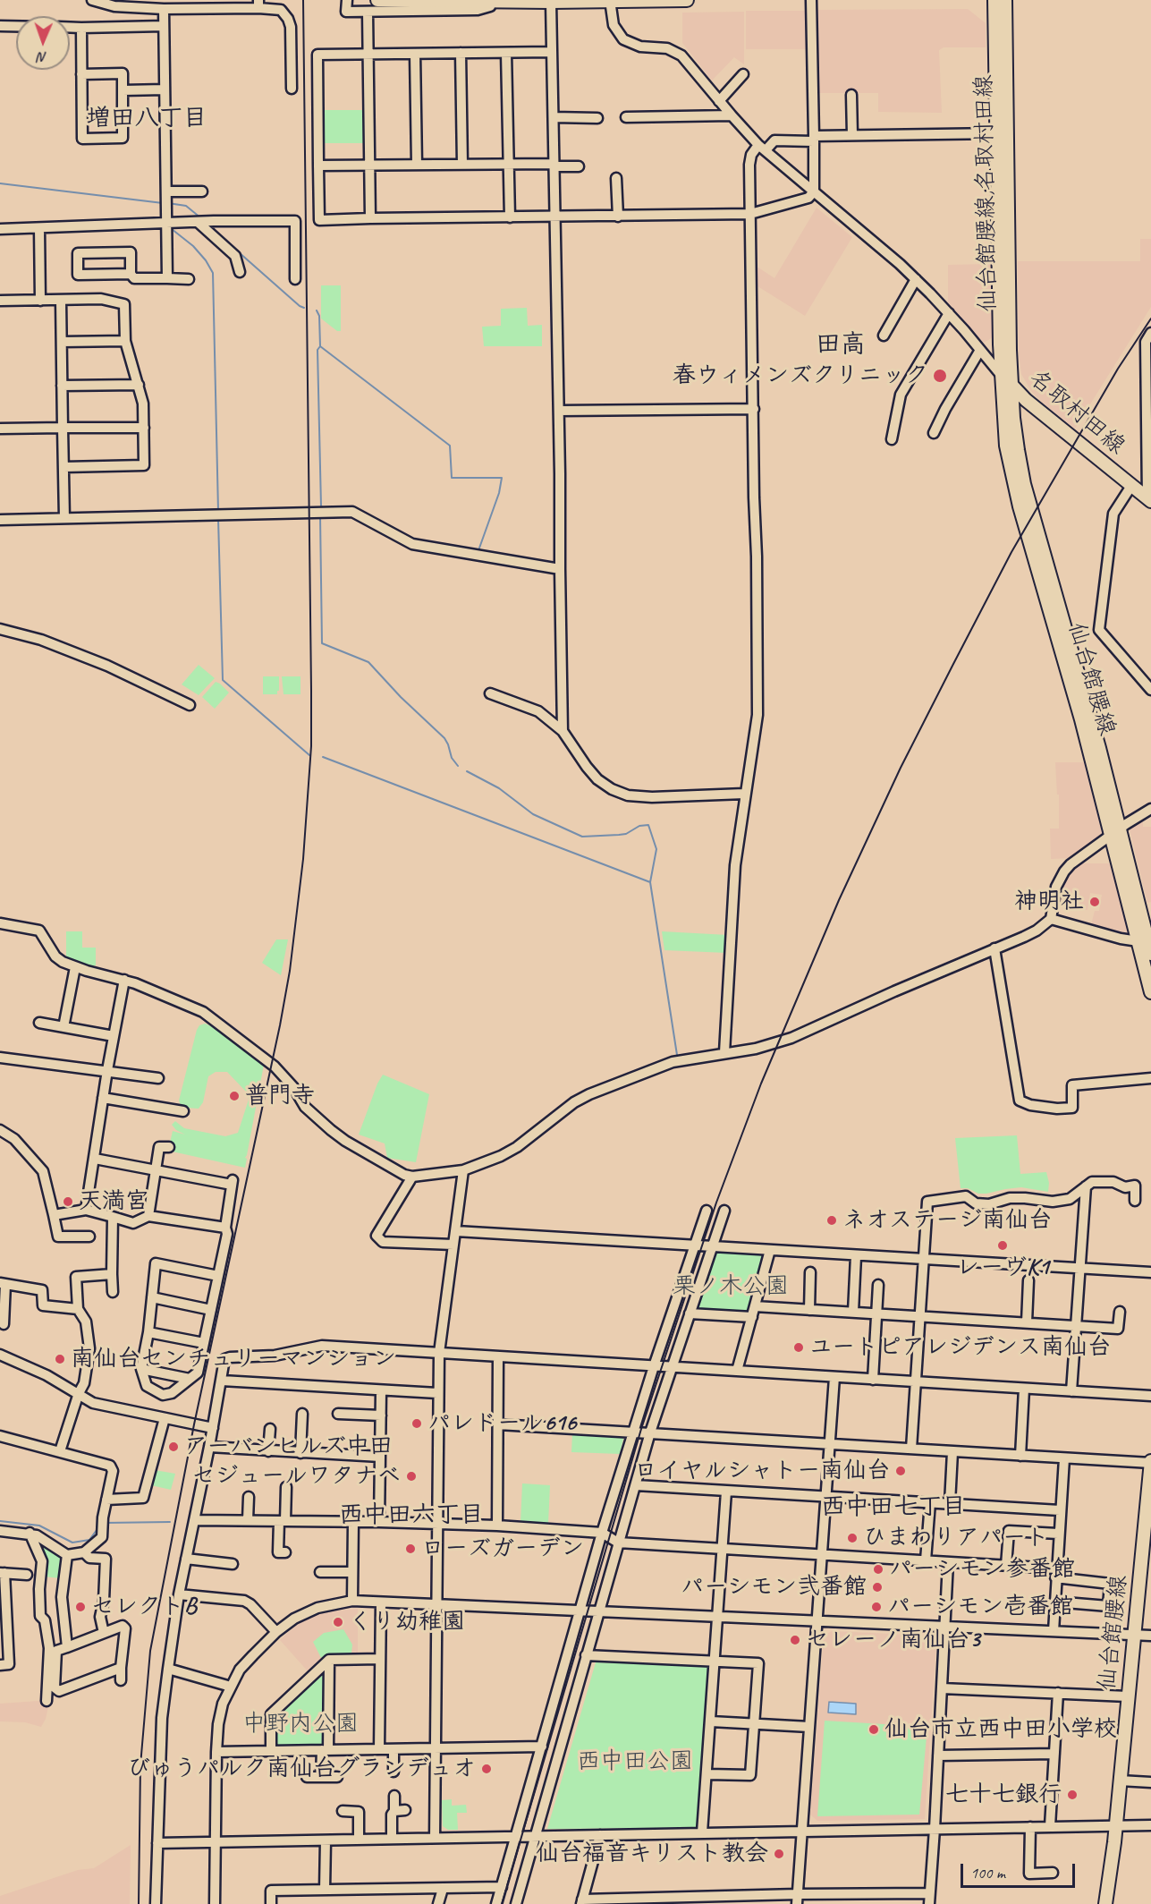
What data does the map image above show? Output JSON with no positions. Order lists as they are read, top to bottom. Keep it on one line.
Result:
{"streets":{"main road":["仙台館腰線;名取村田線","名取村田線","仙台館腰線"]},"crossings":[["仙台館腰線;名取村田線","名取村田線"],["仙台館腰線;名取村田線","仙台館腰線"],["名取村田線","仙台館腰線"]],"districts":["増田八丁目","田高","西中田七丁目","西中田六丁目"],"parks":["栗ノ木公園","中野内公園","西中田公園"],"places":["春ウィメンズクリニック","神明社","普門寺","天満宮","ネオステージ南仙台","レーヴK1","ユートピアレジデンス南仙台","南仙台センチュリーマンション","パレドール616","アーバンヒルズ中田","ロイヤルシャトー南仙台","セジュールワタナベ","ひまわりアパート","ローズガーデン","パーシモン参番館","パーシモン弐番館","セレクトB","パーシモン壱番館","くり幼稚園","セレーノ南仙台3","仙台市立西中田小学校","びゅうパルク南仙台グランデュオ","七十七銀行","仙台福音キリスト教会"],"scale_bar":"100 m","north":"bottom"}
